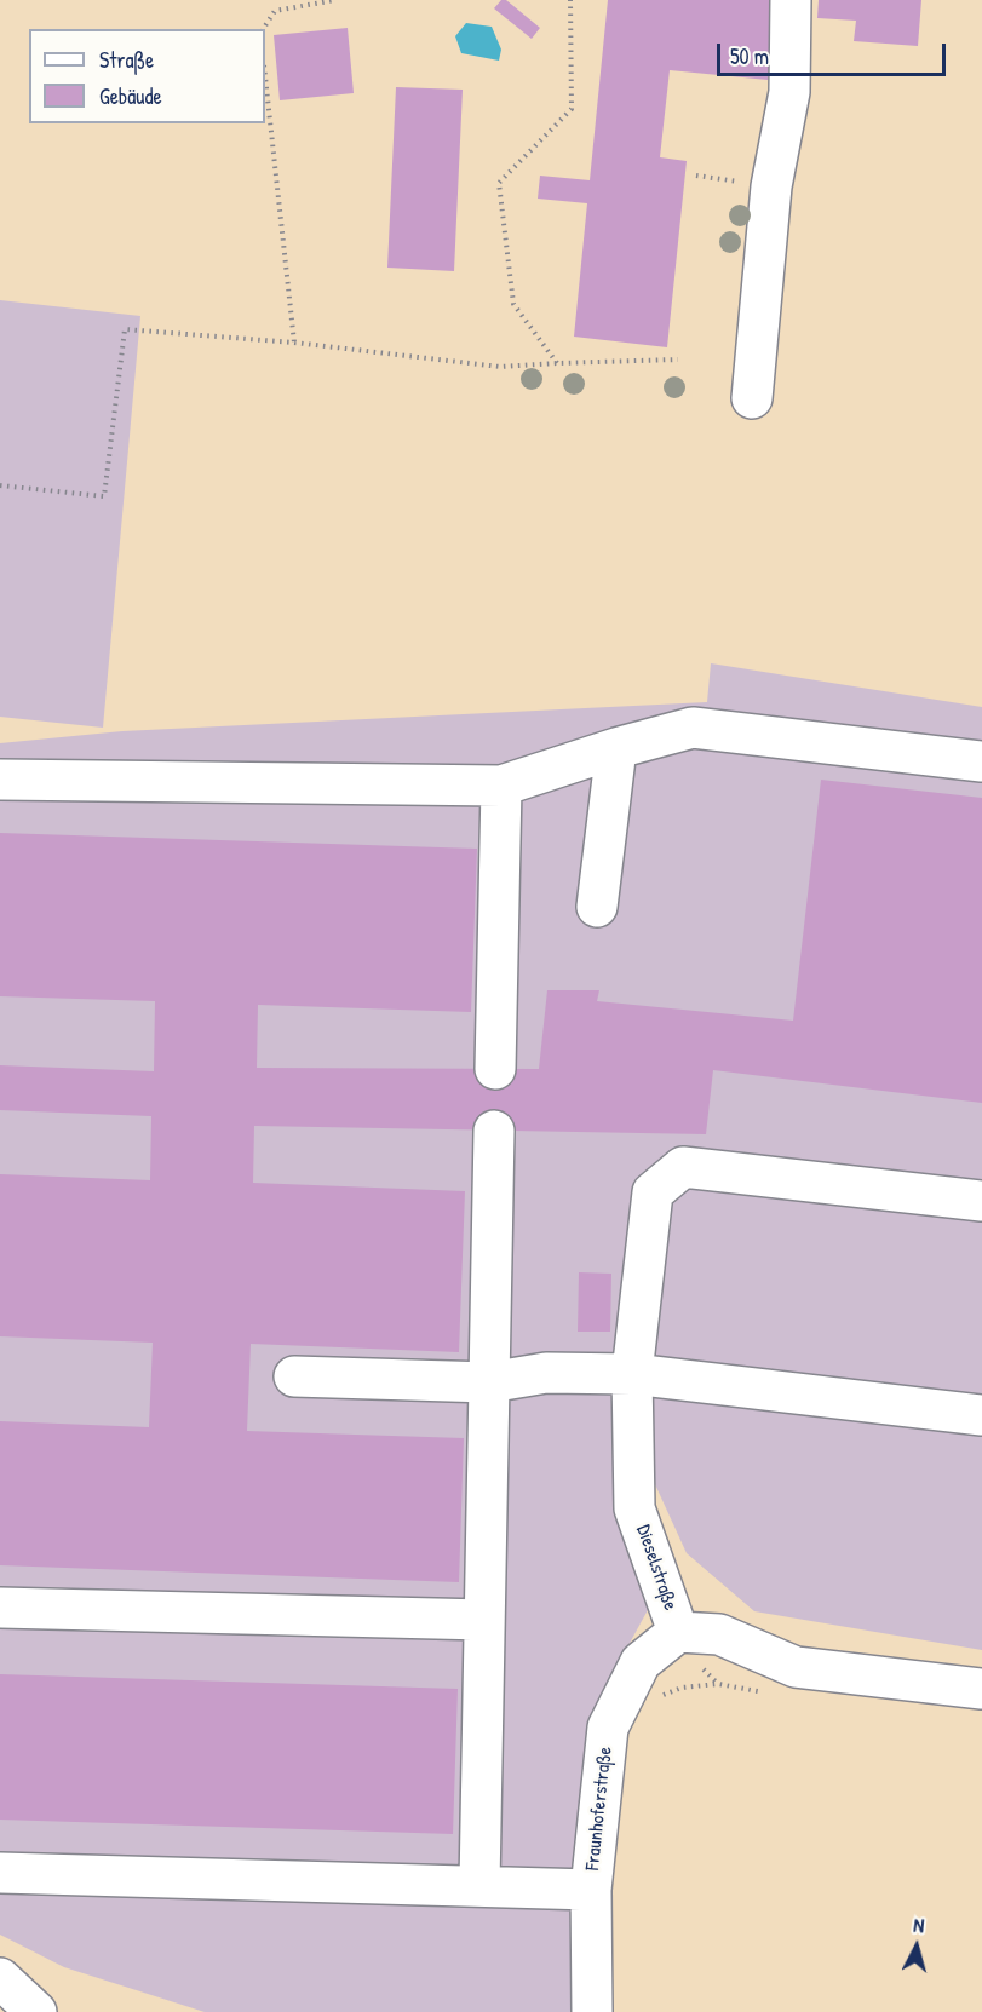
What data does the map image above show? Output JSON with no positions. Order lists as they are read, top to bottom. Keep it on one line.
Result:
{"streets":{"street":["Dieselstraße","Fraunhoferstraße"]},"crossings":[["Dieselstraße","Fraunhoferstraße"]],"legend":["Straße","Gebäude"],"scale_bar":"50 m","north":"top"}
